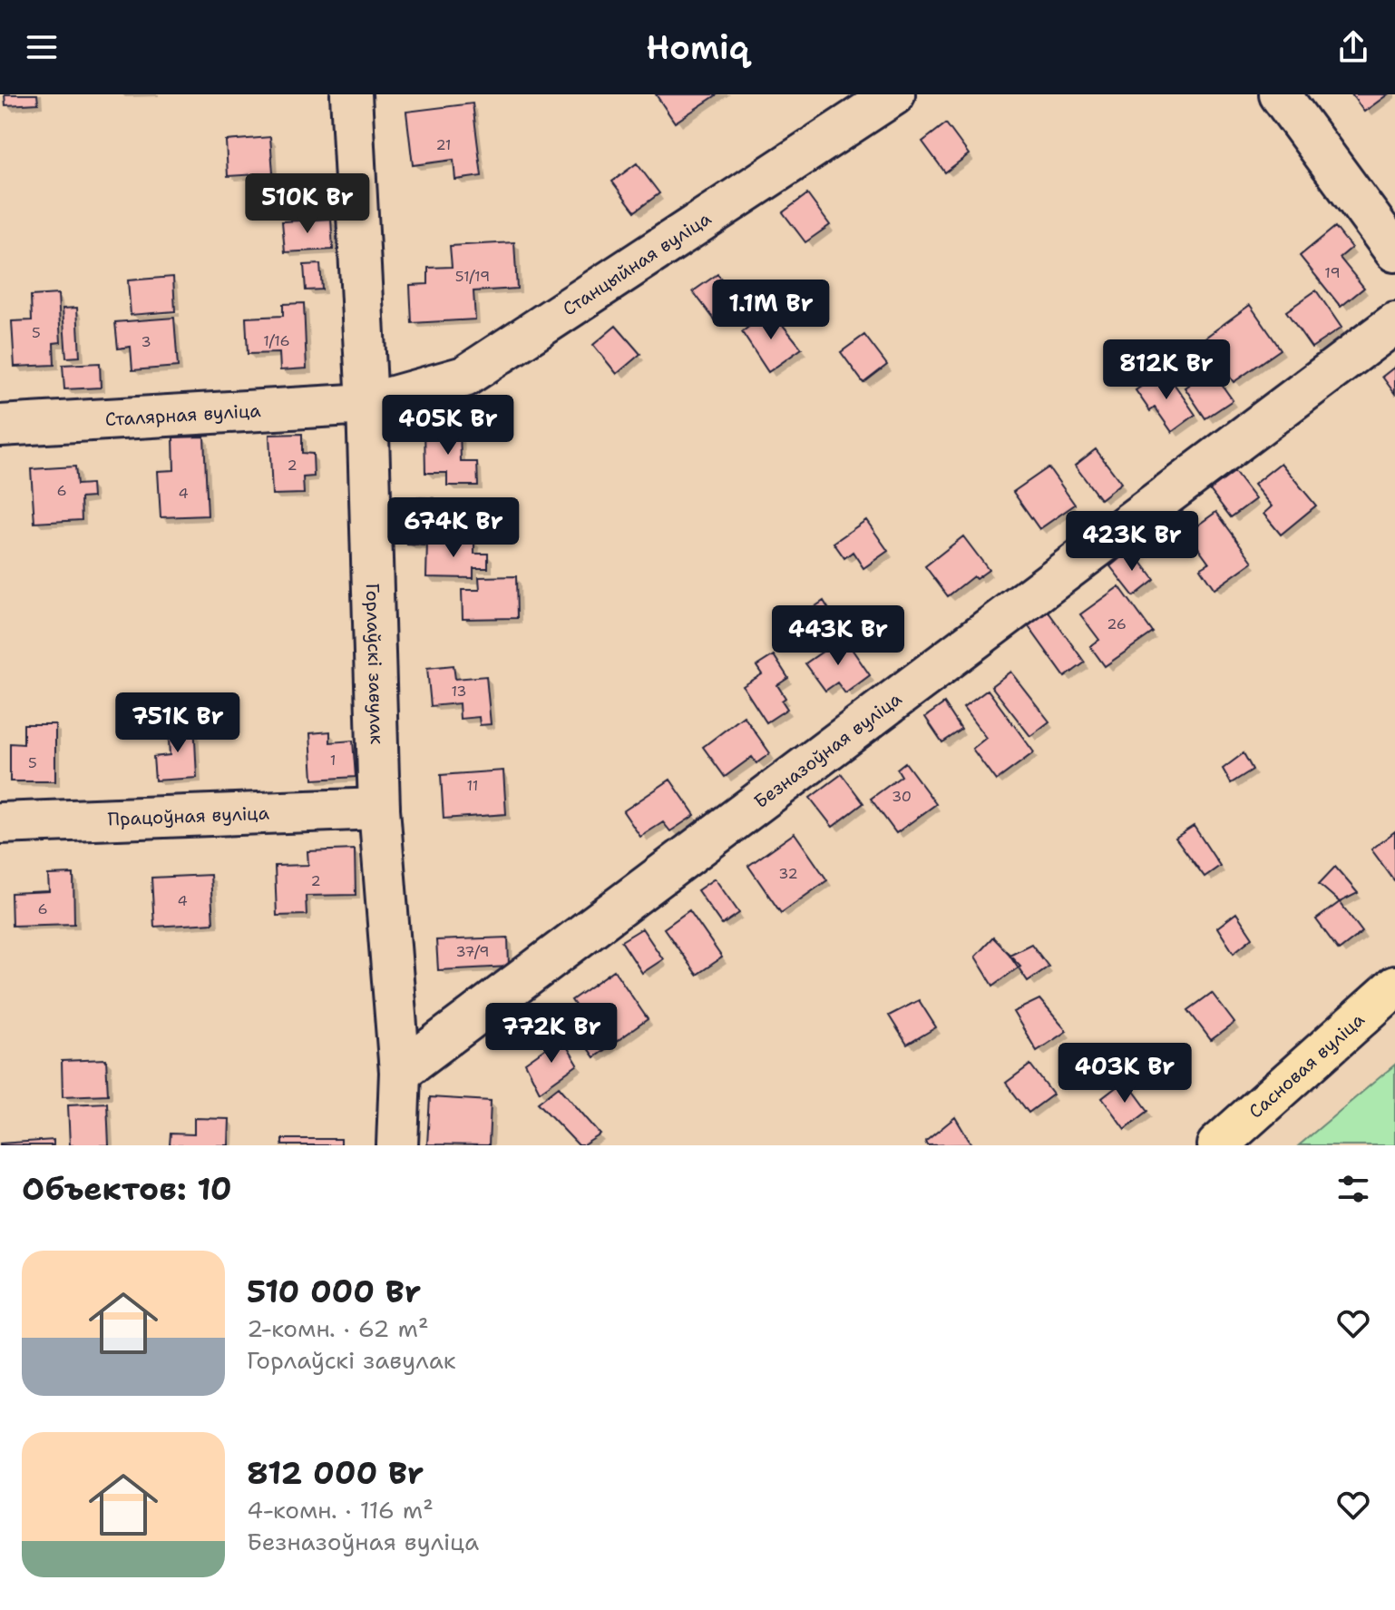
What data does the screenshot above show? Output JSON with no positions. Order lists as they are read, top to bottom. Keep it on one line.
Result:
{"streets":{"main road":["Сасновая вуліца"],"street":["Станцыйная вуліца","Сталярная вуліца","Горлаўскі завулак","Безназоўная вуліца","Працоўная вуліца"]},"crossings":[["Станцыйная вуліца","Сталярная вуліца"],["Станцыйная вуліца","Горлаўскі завулак"],["Сталярная вуліца","Горлаўскі завулак"],["Горлаўскі завулак","Безназоўная вуліца"],["Горлаўскі завулак","Працоўная вуліца"]],"house_numbers":["21","19","51/19","5","1/16","3","2","6","4","26","13","1","5","11","30","32","2","4","6","37/9"],"page":{"header":"Homiq","price":["510K Br","1.1M Br","812K Br","405K Br","674K Br","423K Br","443K Br","751K Br","772K Br","403K Br"],"heading":"Объектов: 10","list":[{"name":"510 000 Br","note":"2-комн. · 62 m² · Горлаўскі завулак"},{"name":"812 000 Br","note":"4-комн. · 116 m² · Безназоўная вуліца"}]}}
